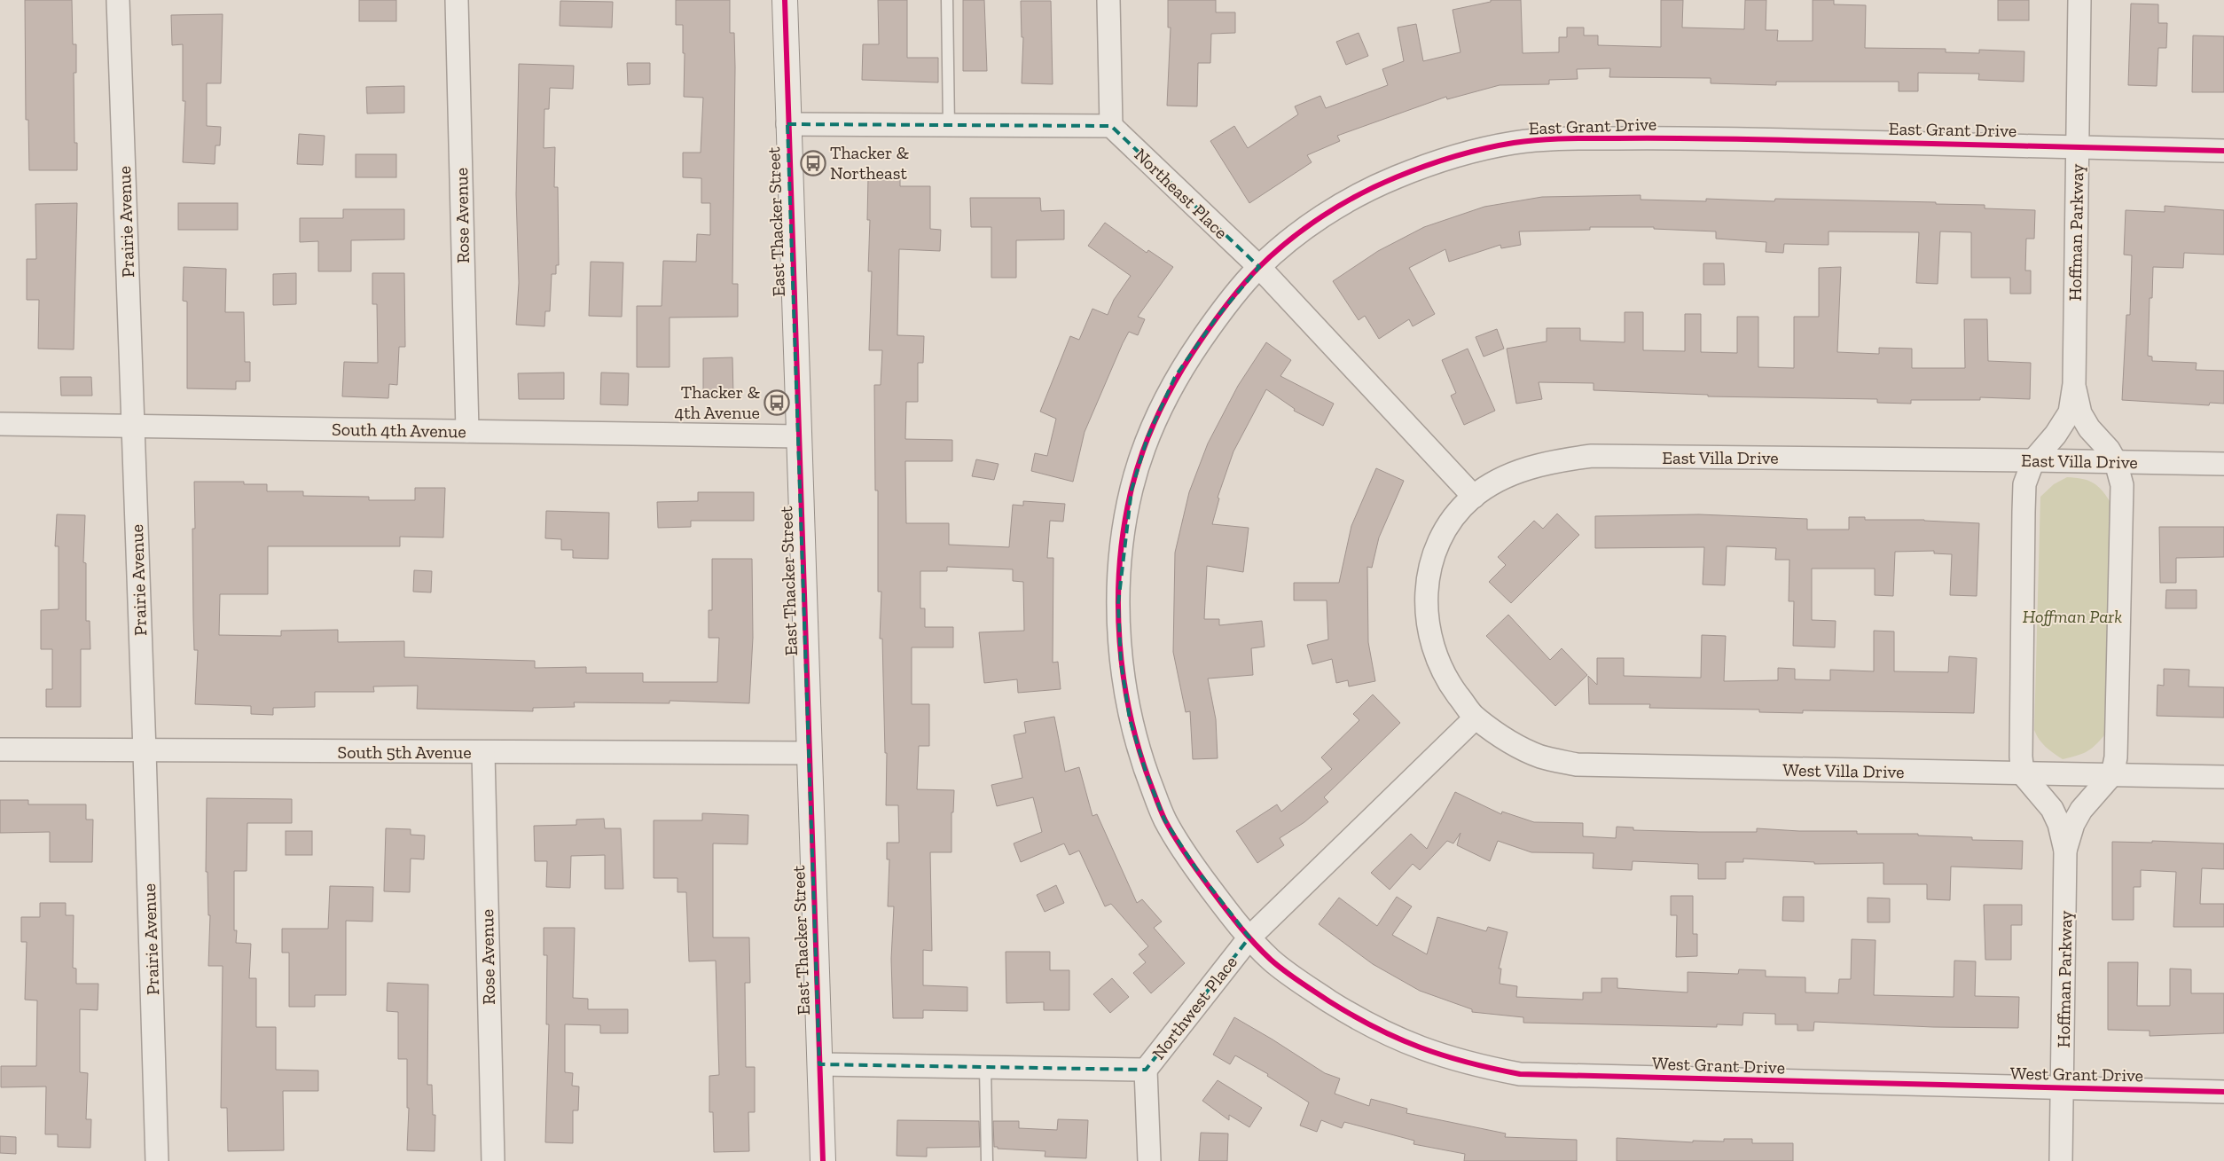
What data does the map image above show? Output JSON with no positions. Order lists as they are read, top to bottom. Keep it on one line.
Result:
{"streets":{"street":["East Grant Drive","Northeast Place","Rose Avenue","Prairie Avenue","East Thacker Street","Hoffman Parkway","South 4th Avenue","East Villa Drive","South 5th Avenue","West Villa Drive","Northwest Place","West Grant Drive"]},"crossings":[["East Grant Drive","Northeast Place"],["East Grant Drive","Hoffman Parkway"],["East Grant Drive","Northwest Place"],["East Grant Drive","West Grant Drive"],["Northeast Place","East Villa Drive"],["Rose Avenue","South 4th Avenue"],["Rose Avenue","South 5th Avenue"],["Prairie Avenue","South 4th Avenue"],["Prairie Avenue","South 5th Avenue"],["East Thacker Street","South 4th Avenue"],["East Thacker Street","South 5th Avenue"],["East Thacker Street","Northwest Place"],["Hoffman Parkway","East Villa Drive"],["Hoffman Parkway","West Villa Drive"],["Hoffman Parkway","West Grant Drive"],["East Villa Drive","West Villa Drive"],["East Villa Drive","Northwest Place"],["West Villa Drive","Northwest Place"],["Northwest Place","West Grant Drive"]],"parks":["Hoffman Park"],"places":{"bus stop":["Thacker & Northeast","Thacker & 4th Avenue"]}}
